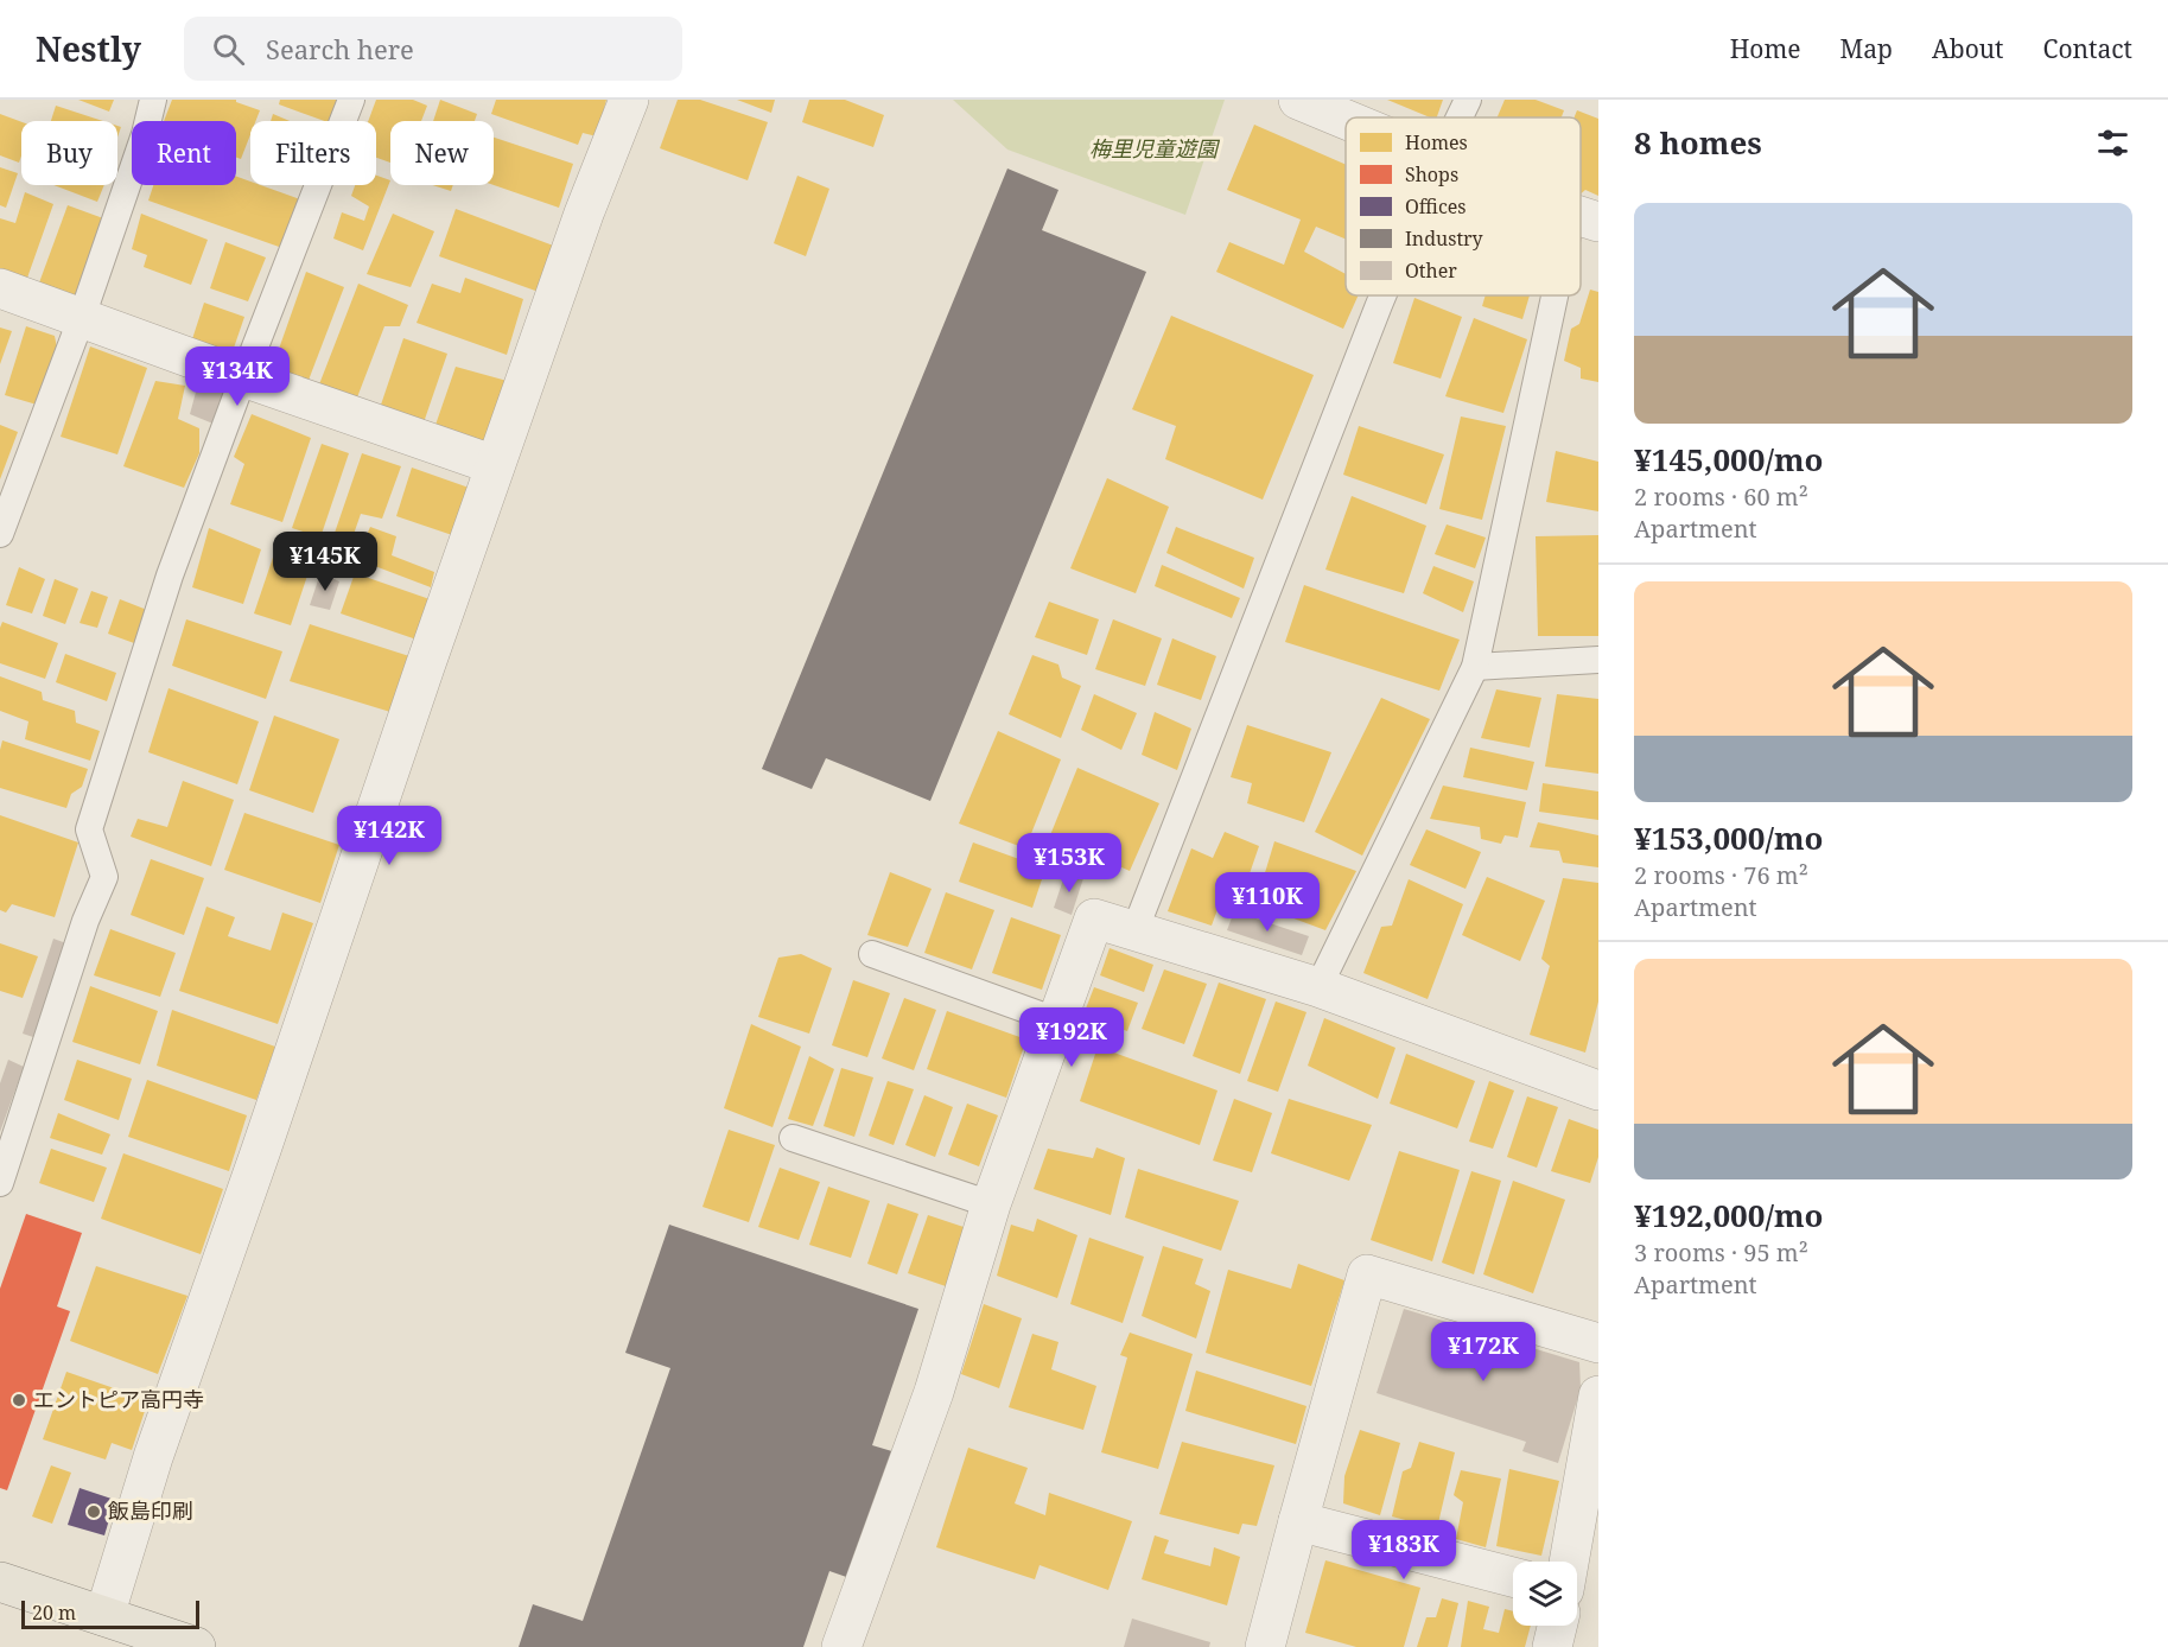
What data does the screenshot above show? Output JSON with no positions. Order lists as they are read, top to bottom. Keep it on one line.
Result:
{"parks":["梅里児童遊園"],"places":["エントピア高円寺","飯島印刷"],"legend":["Homes","Shops","Offices","Industry","Other"],"scale_bar":"20 m","page":{"header":"Nestly","search":"Search here","nav":["Home","Map","About","Contact"],"heading":"8 homes","chip":["Buy","Rent","Filters","New"],"list":[{"name":"¥145,000/mo","note":"2 rooms · 60 m² · Apartment"},{"name":"¥153,000/mo","note":"2 rooms · 76 m² · Apartment"},{"name":"¥192,000/mo","note":"3 rooms · 95 m² · Apartment"}],"price":["¥134K","¥145K","¥142K","¥153K","¥110K","¥192K","¥172K","¥183K"],"scale":"20 m"}}
